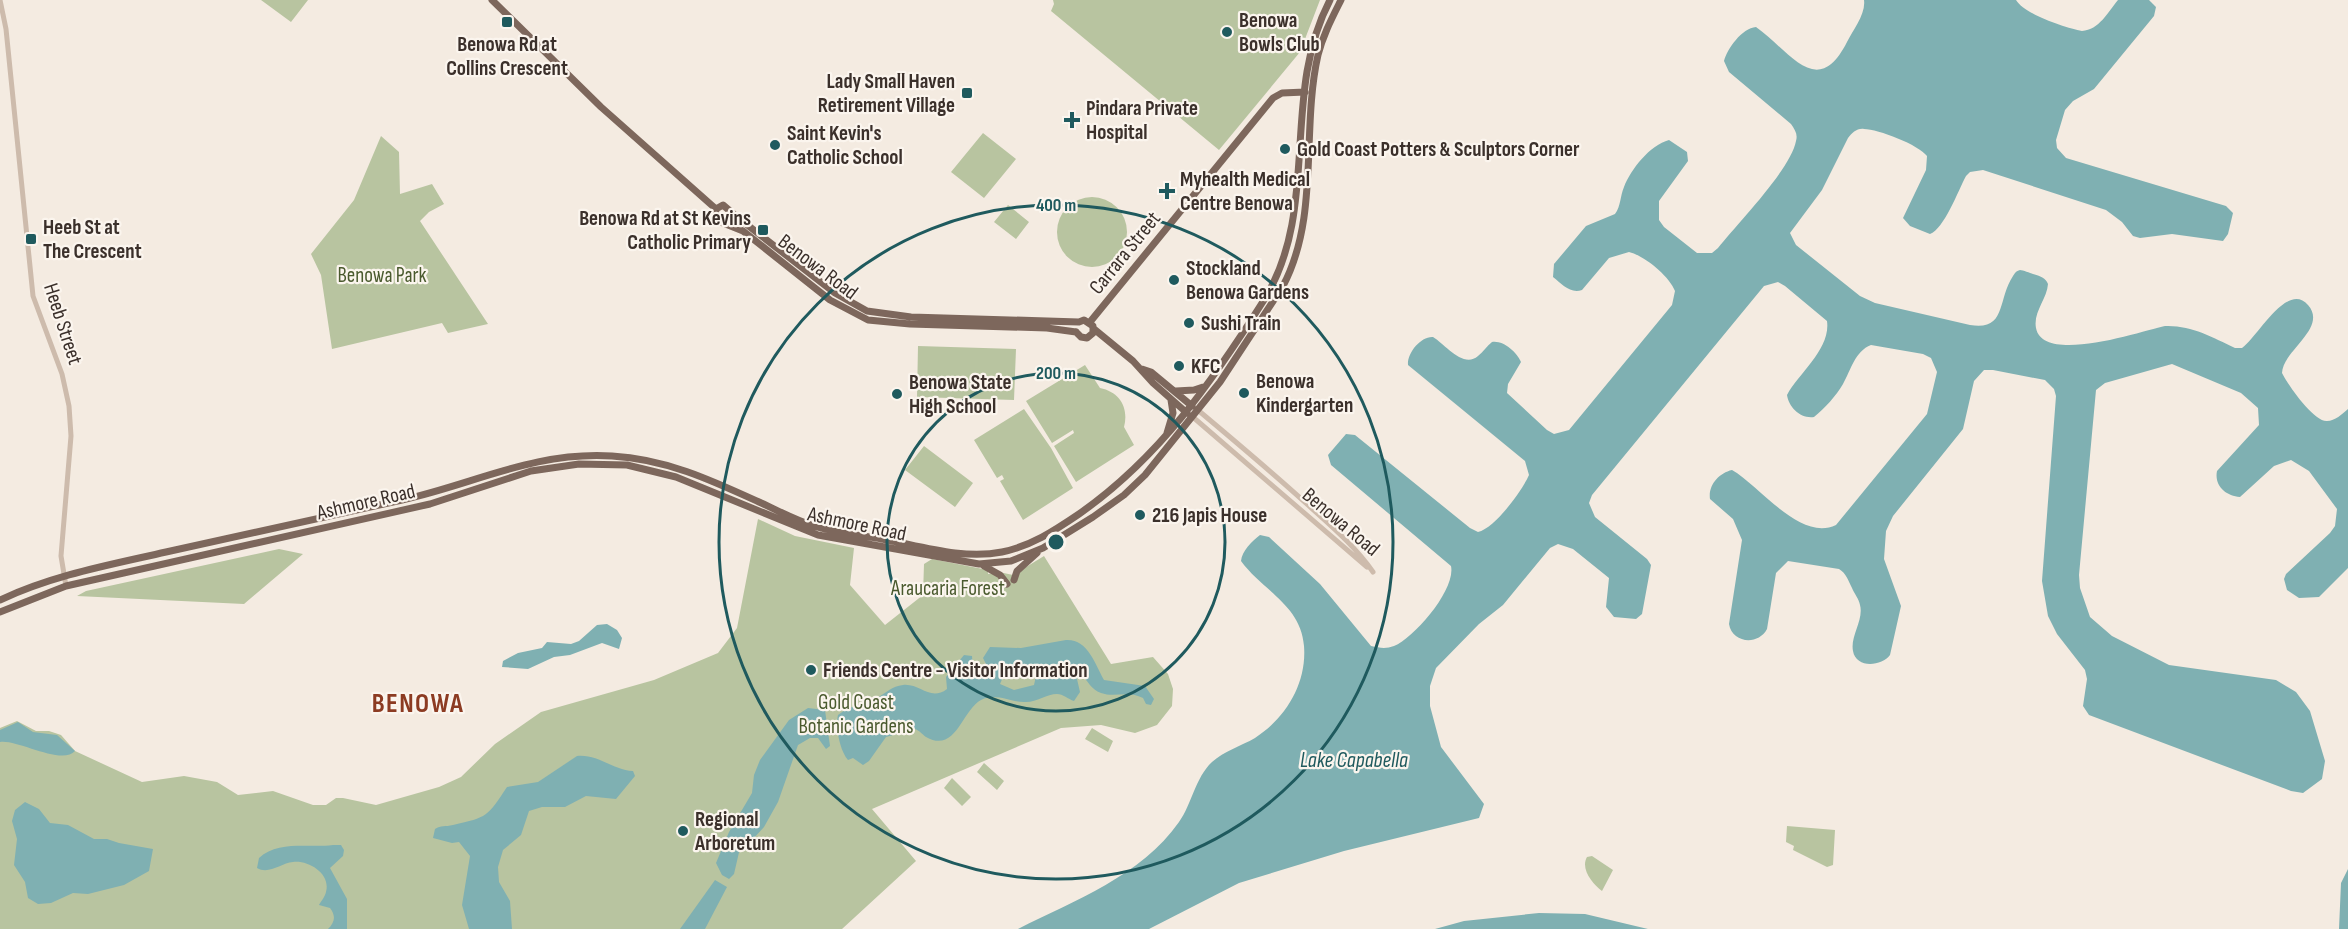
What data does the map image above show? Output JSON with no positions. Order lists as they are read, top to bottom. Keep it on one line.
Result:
{"streets":{"main road":["Carrara Street","Benowa Road","Ashmore Road"],"street":["Heeb Street"]},"crossings":[["Carrara Street","Benowa Road"],["Carrara Street","Ashmore Road"],["Benowa Road","Ashmore Road"],["Heeb Street","Ashmore Road"]],"districts":["BENOWA"],"water":["Lake Capabella"],"parks":["Benowa Park","Araucaria Forest","Gold Coast Botanic Gardens"],"places":{"transit":["Benowa Rd at Collins Crescent","Lady Small Haven Retirement Village","Benowa Rd at St Kevins Catholic Primary","Heeb St at The Crescent"],"other":["Benowa Bowls Club","Saint Kevin's Catholic School","Gold Coast Potters & Sculptors Corner","Stockland Benowa Gardens","Sushi Train","KFC","Benowa Kindergarten","Benowa State High School","216 Japis House","Friends Centre - Visitor Information","Regional Arboretum"],"health":["Pindara Private Hospital","Myhealth Medical Centre Benowa"]},"rings":["400 m","200 m"]}
